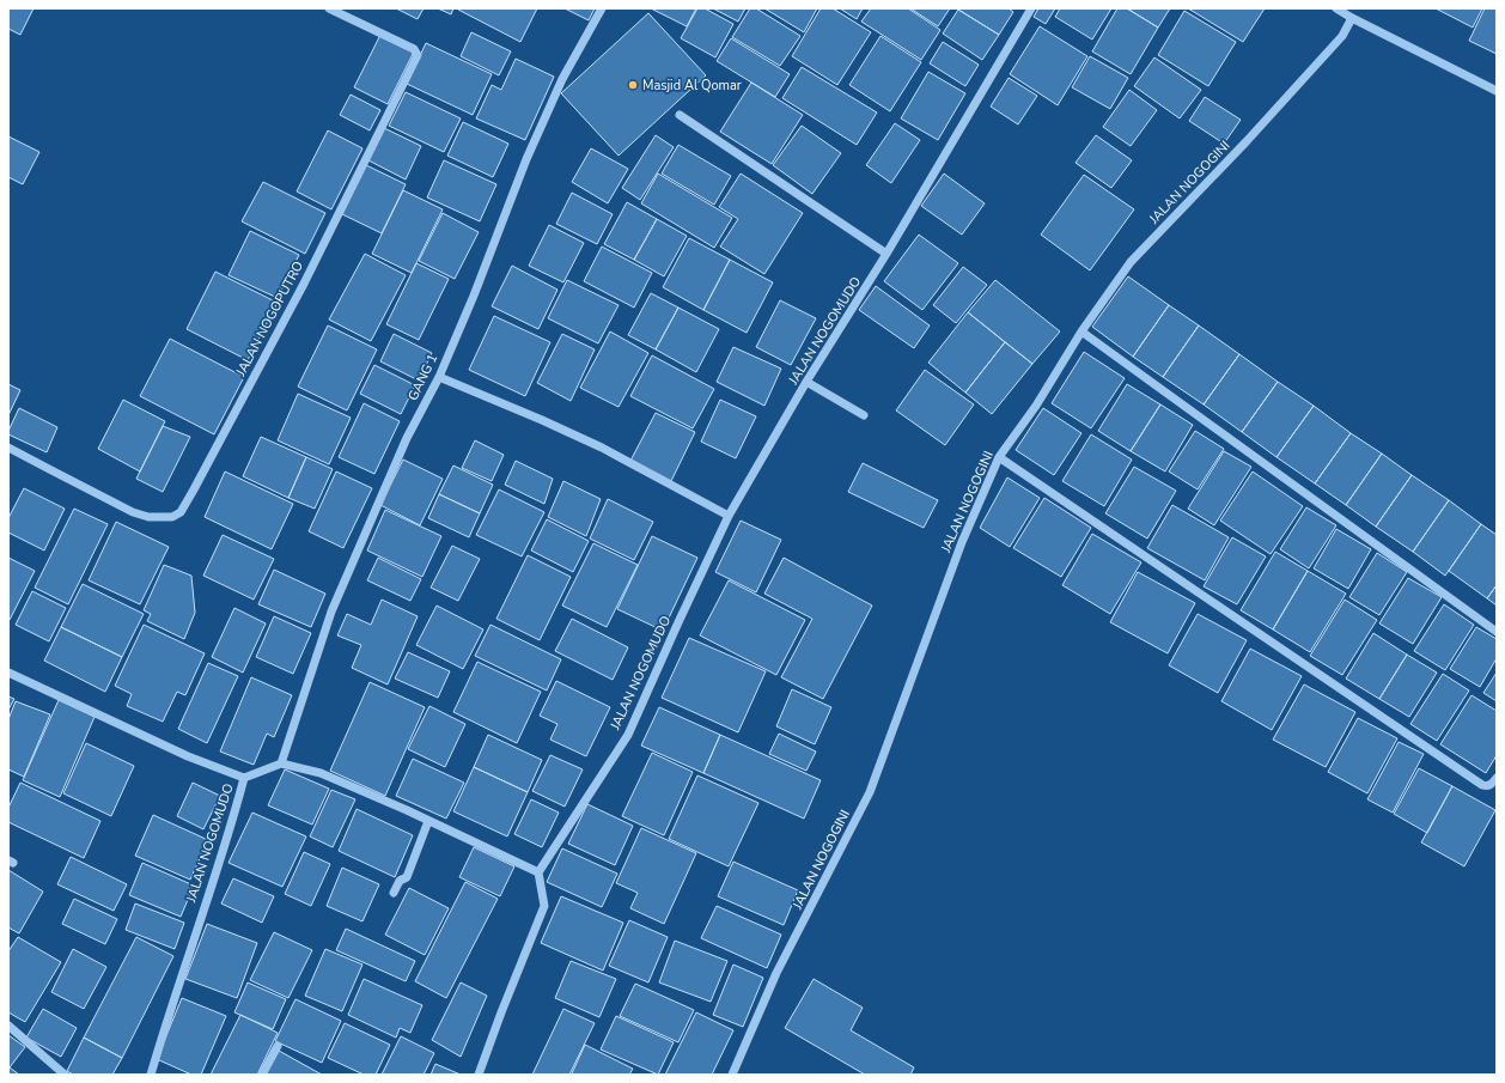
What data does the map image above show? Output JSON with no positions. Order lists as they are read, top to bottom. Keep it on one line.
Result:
{"streets":{"street":["JALAN NOGOGINI","JALAN NOGOPUTRO","JALAN NOGOMUDO","GANG 1"]},"crossings":[["JALAN NOGOMUDO","GANG 1"]],"places":["Masjid Al Qomar"]}
